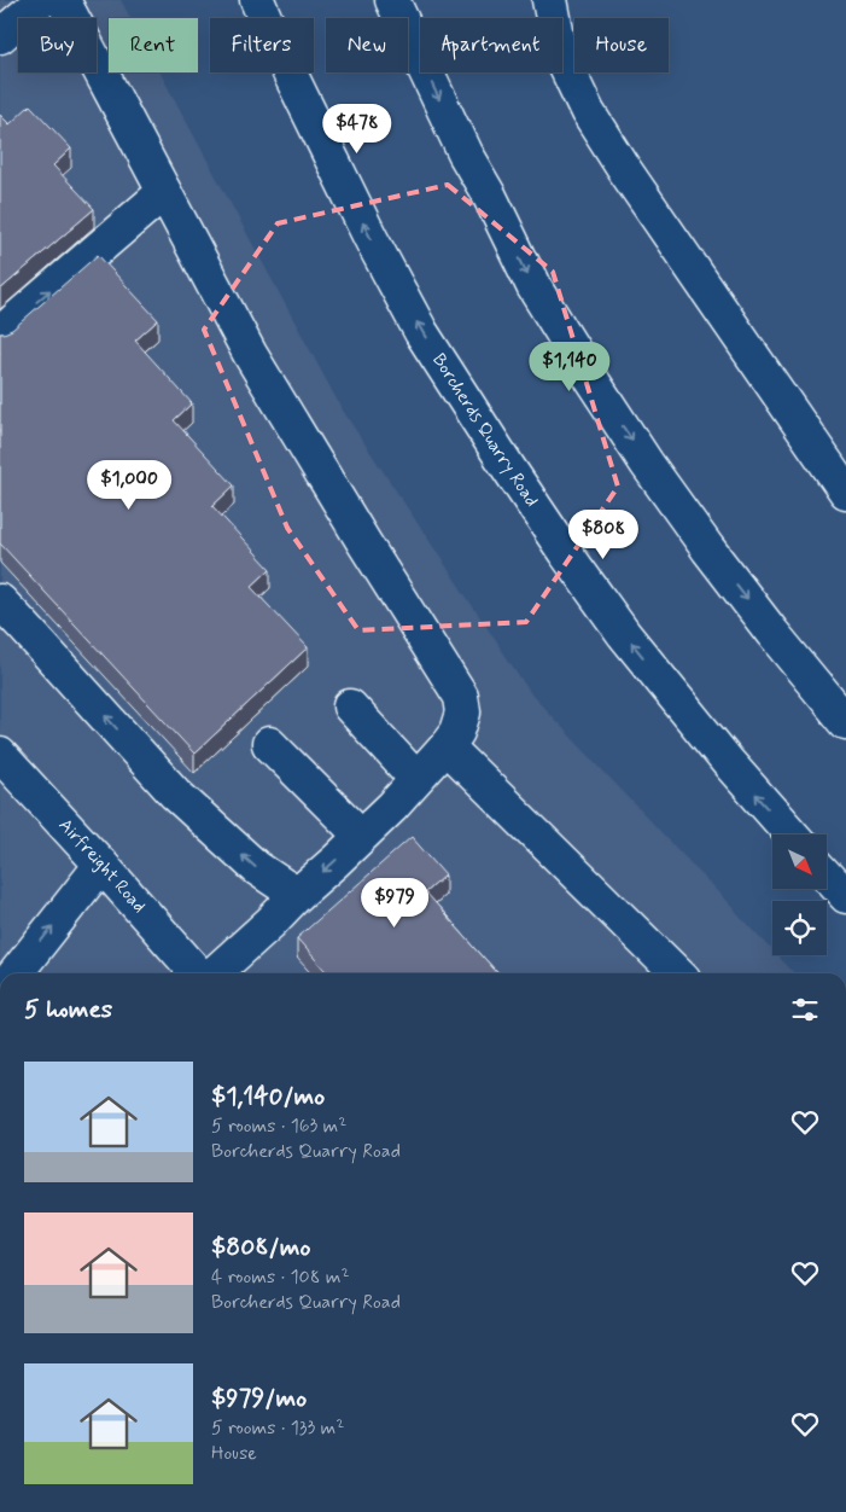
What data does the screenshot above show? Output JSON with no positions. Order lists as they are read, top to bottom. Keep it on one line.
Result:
{"streets":{"main road":["Borcherds Quarry Road","Airfreight Road"]},"north":"bottom right","page":{"chip":["Buy","Rent","Filters","New","Apartment","House"],"price":["$478","$1,140","$1,000","$808","$979"],"heading":"5 homes","list":[{"name":"$1,140/mo","note":"5 rooms · 163 m² · Borcherds Quarry Road"},{"name":"$808/mo","note":"4 rooms · 108 m² · Borcherds Quarry Road"},{"name":"$979/mo","note":"5 rooms · 133 m² · House"}]}}
